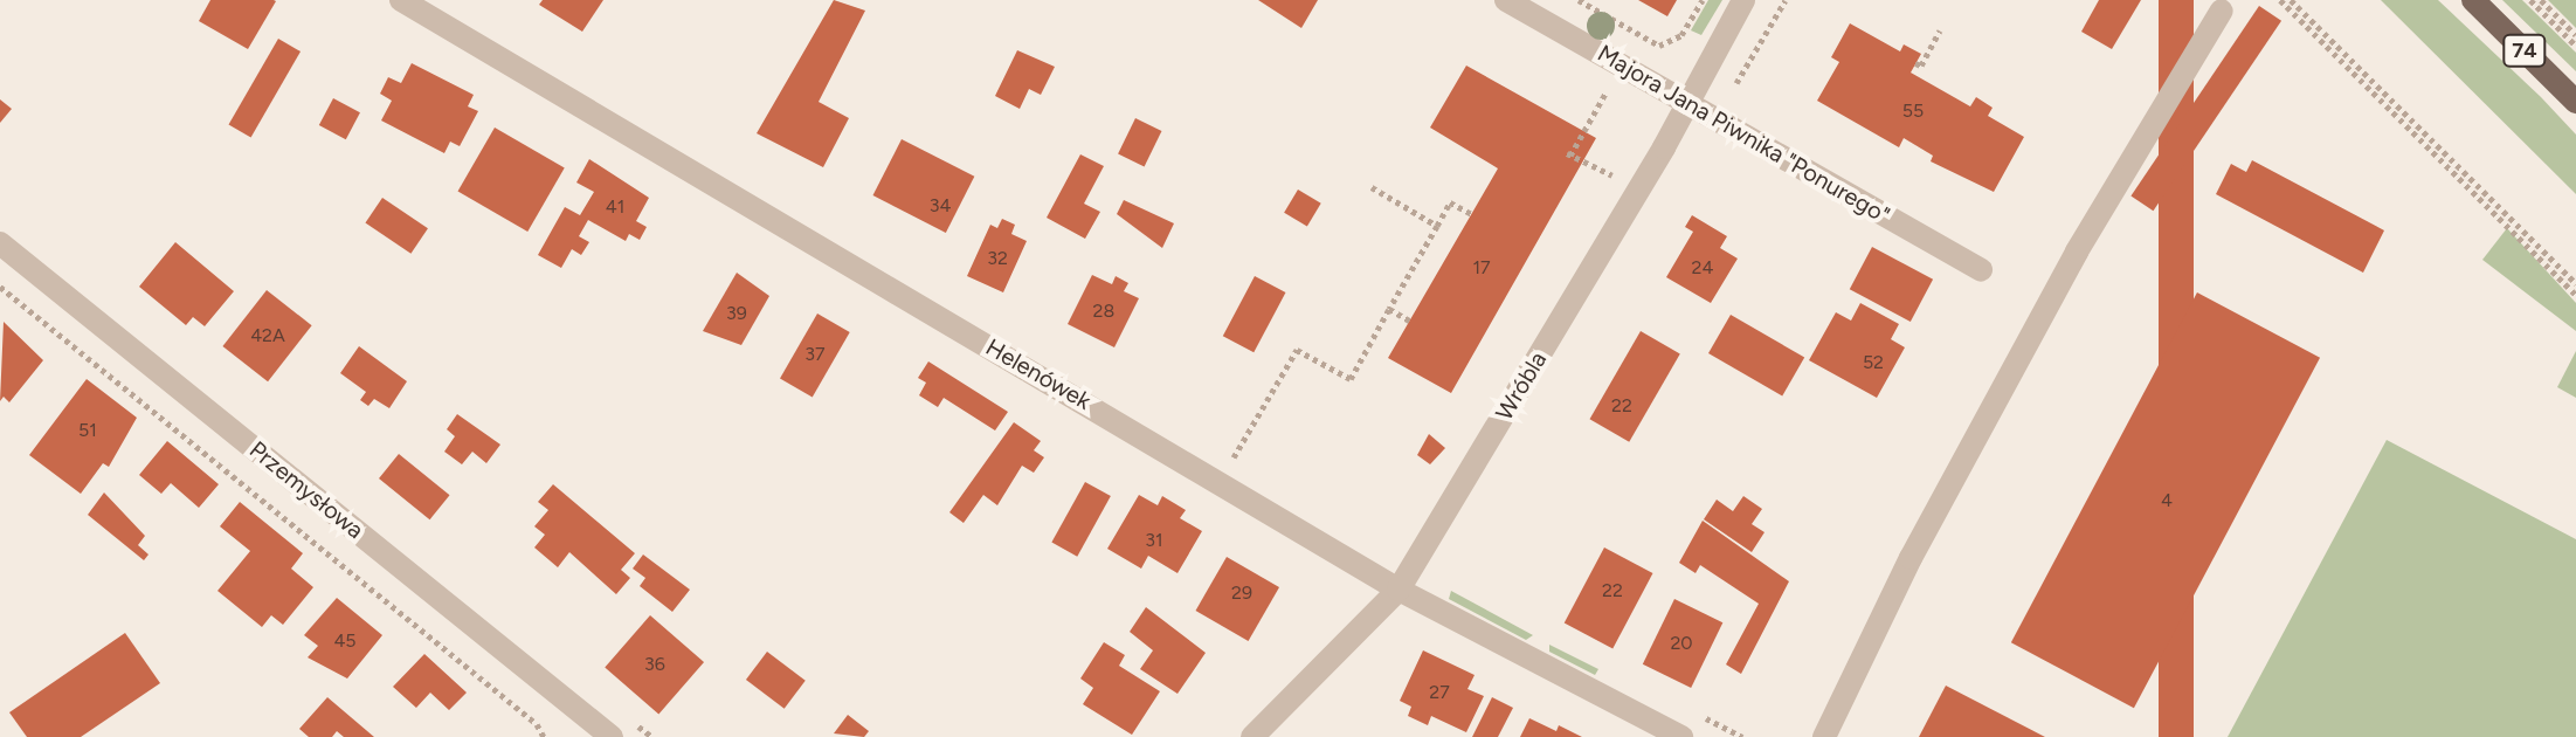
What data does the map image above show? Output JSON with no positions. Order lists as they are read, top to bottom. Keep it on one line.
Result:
{"streets":{"main road":["74"],"street":["Majora Jana Piwnika \"Ponurego\"","Helenówek","Wróbla","Przemysłowa"]},"crossings":[["Majora Jana Piwnika \"Ponurego\"","Wróbla"],["Helenówek","Wróbla"]],"house_numbers":["55","34","41","32","17","24","28","39","42A","37","52","22","51","4","31","22","29","45","20","36","27"]}
